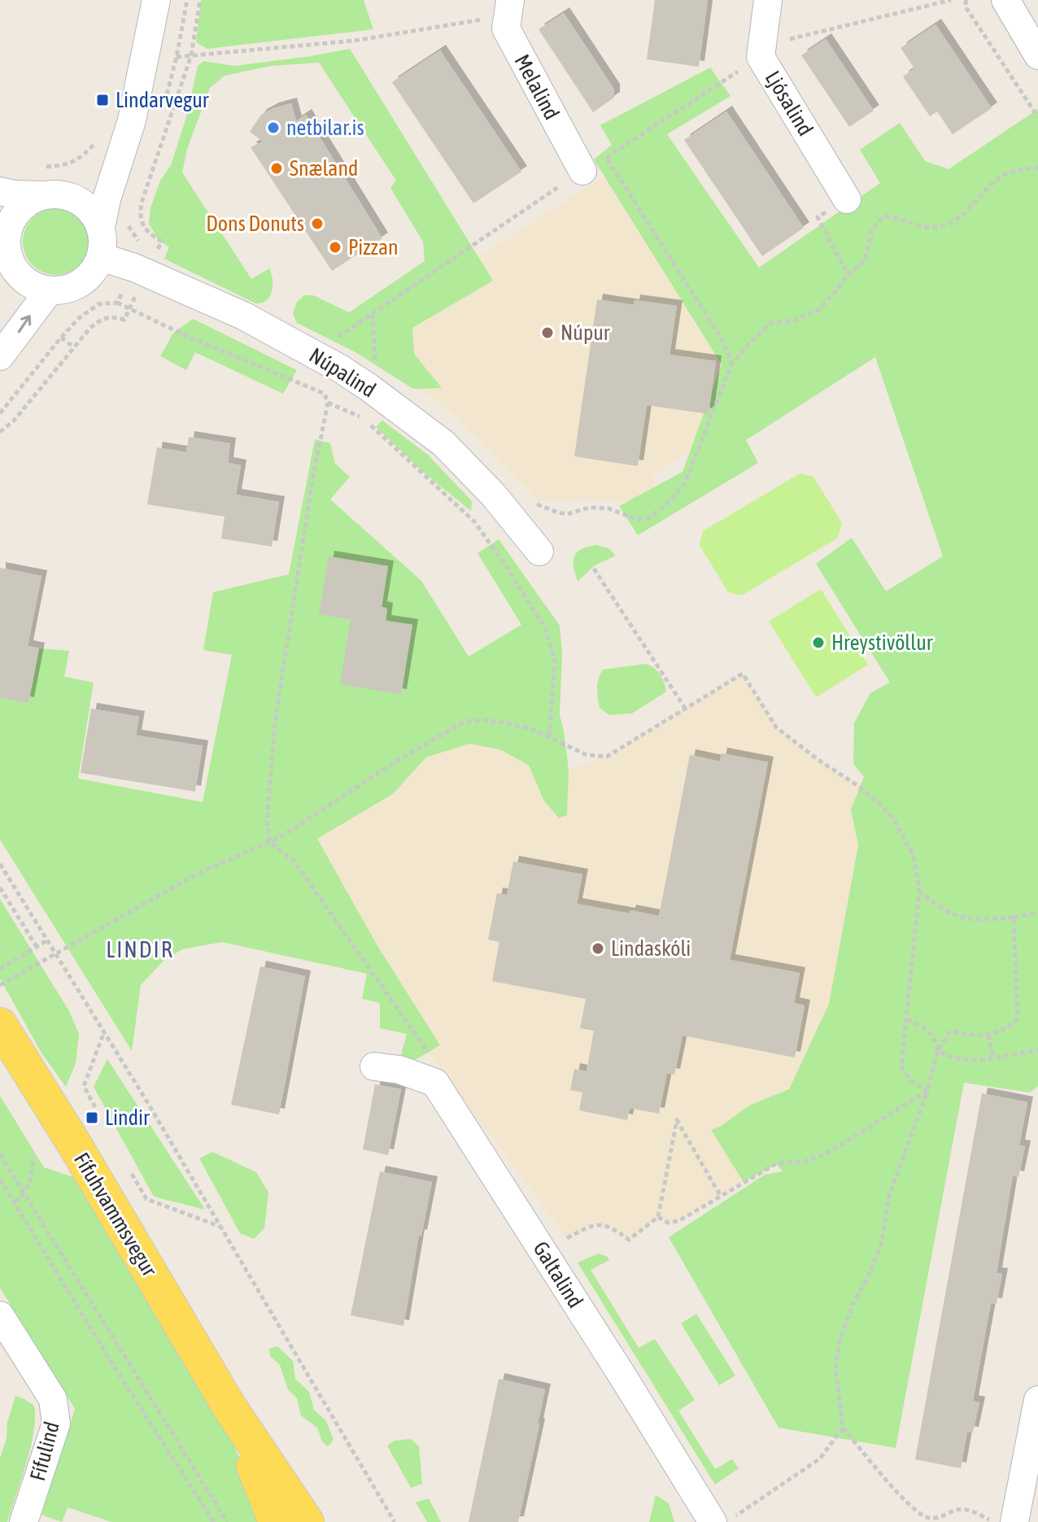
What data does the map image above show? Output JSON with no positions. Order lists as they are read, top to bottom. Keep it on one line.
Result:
{"streets":{"main road":["Fífuhvammsvegur"],"street":["Melalind","Ljósalind","Núpalind","Galtalind","Fífulind"]},"districts":["LINDIR"],"places":{"transit":["Lindarvegur","Lindir"],"other":["netbilar.is","Snæland","Dons Donuts","Pizzan","Núpur","Hreystivöllur","Lindaskóli"]}}
